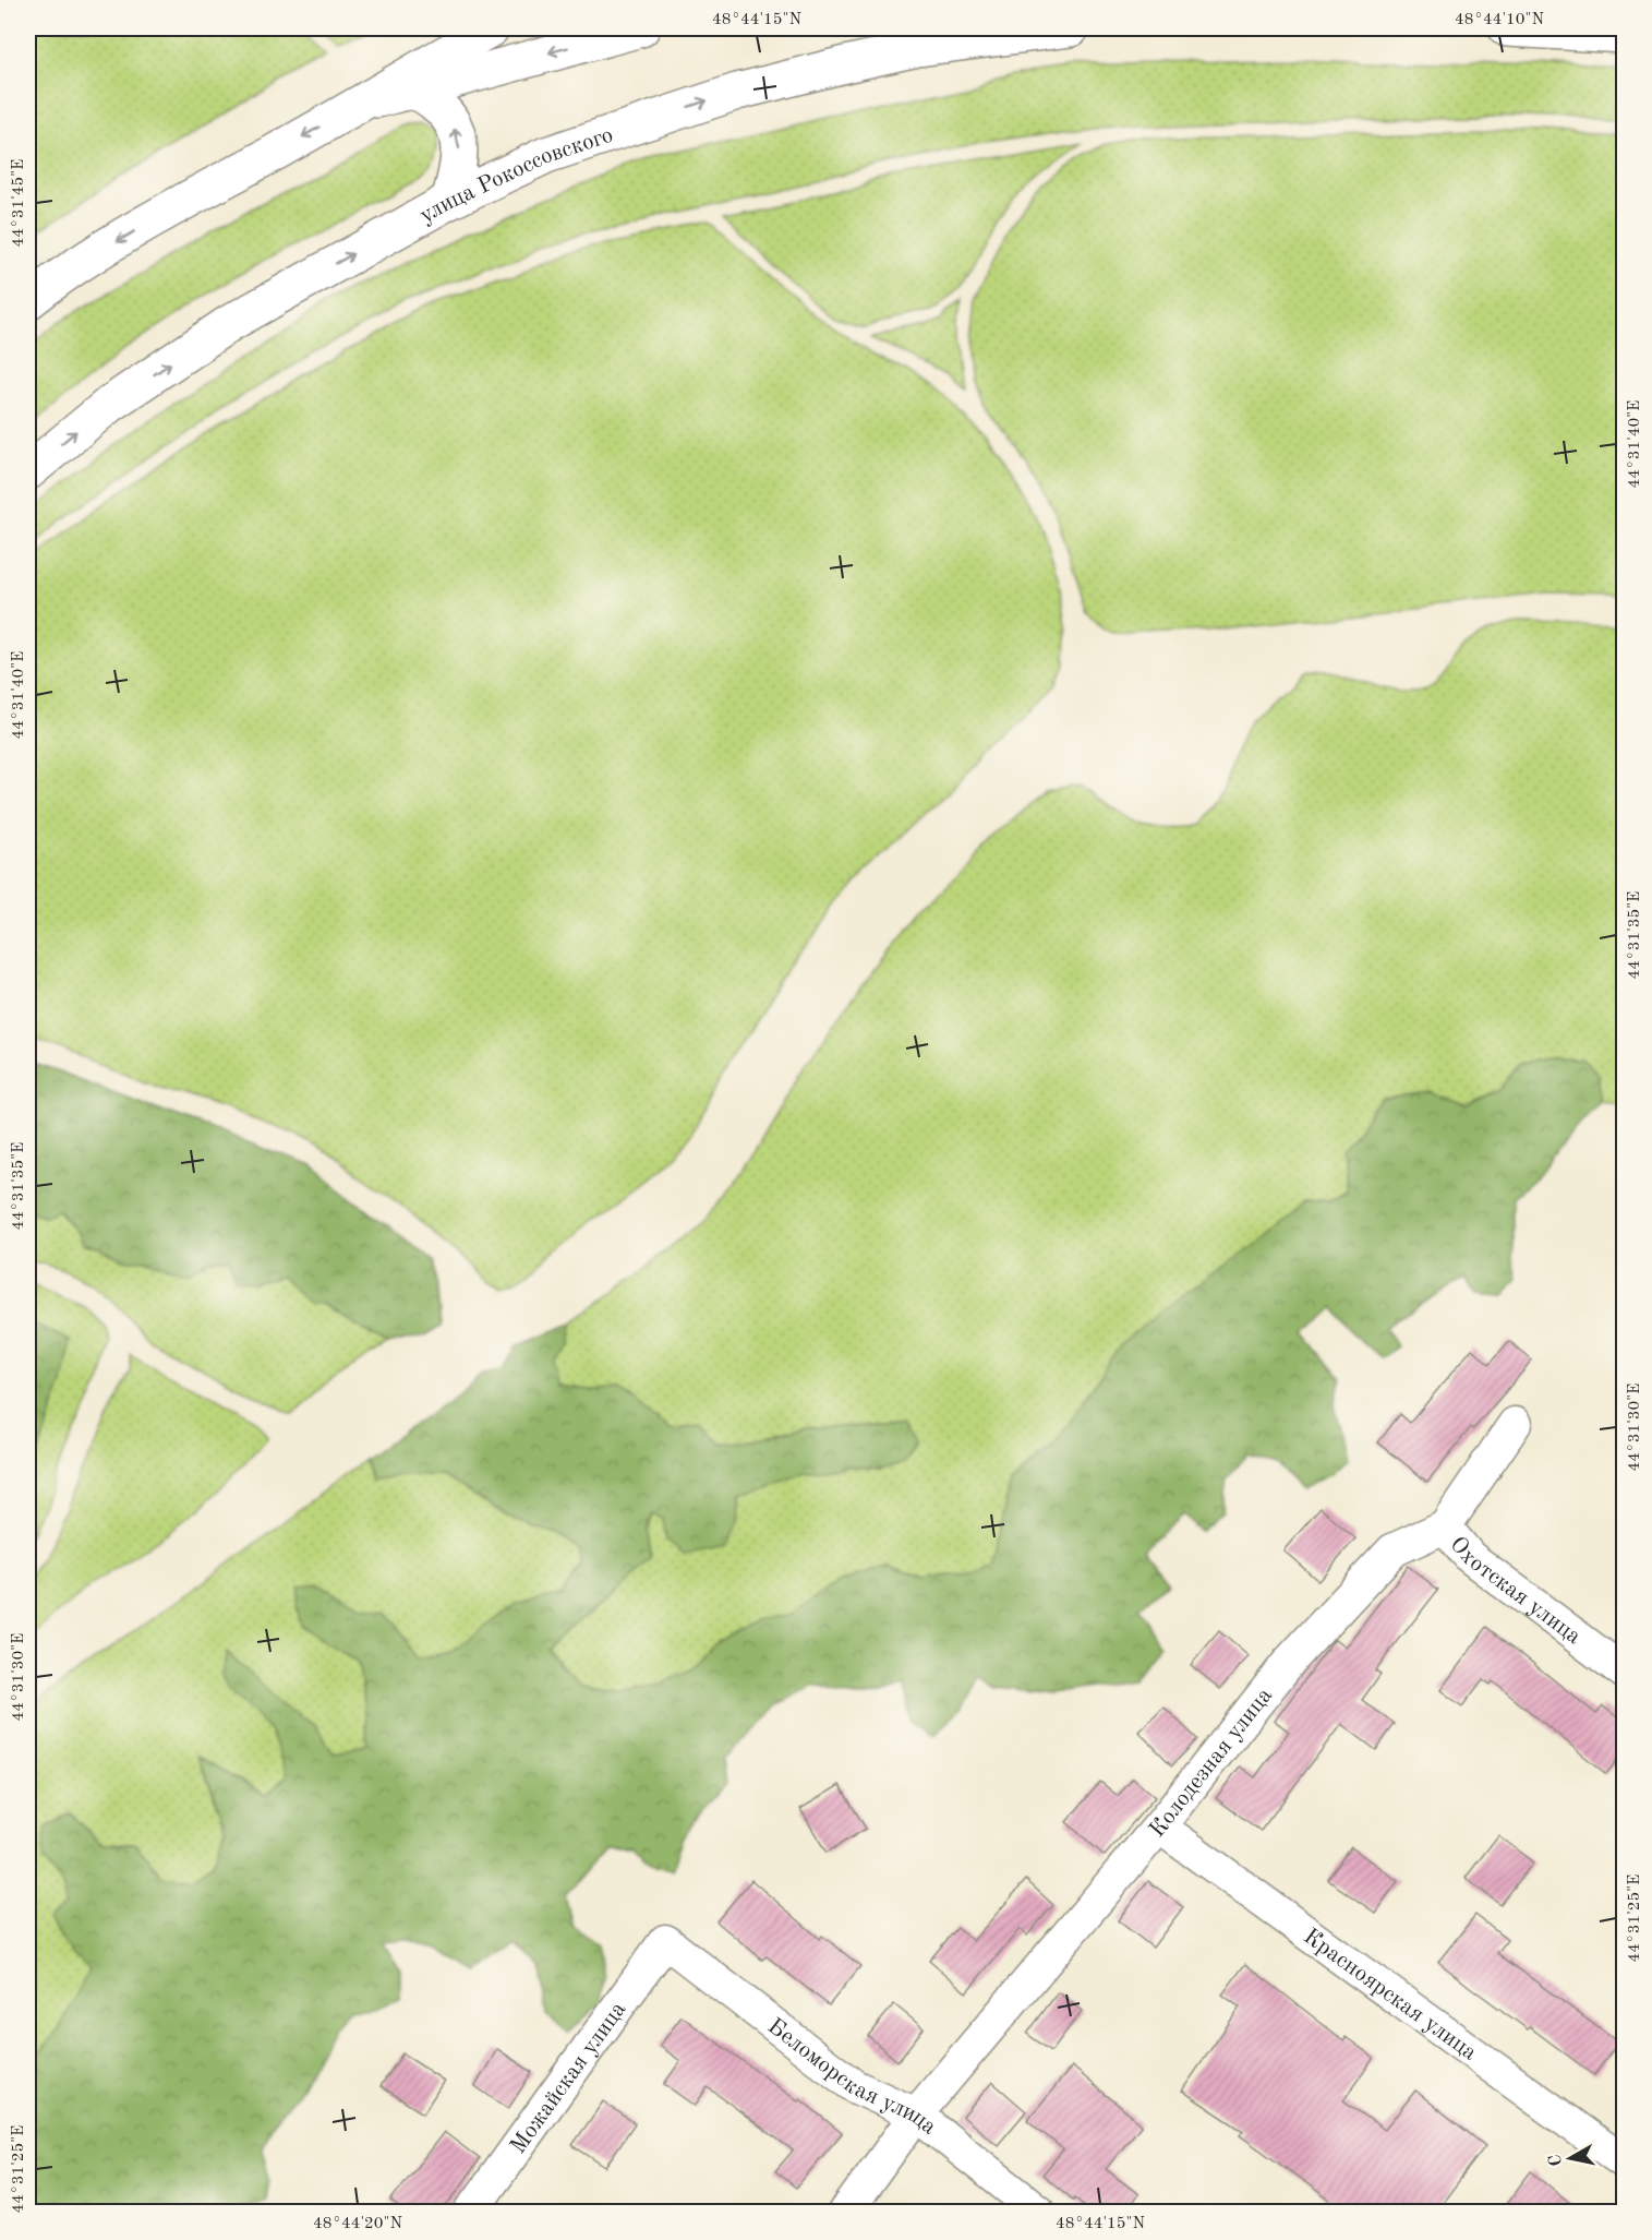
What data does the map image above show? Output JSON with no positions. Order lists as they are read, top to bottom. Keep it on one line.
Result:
{"streets":{"main road":["улица Рокоссовского"],"street":["Охотская улица","Колодезная улица","Красноярская улица","Можайская улица","Беломорская улица"]},"crossings":[["Охотская улица","Колодезная улица"],["Колодезная улица","Красноярская улица"],["Колодезная улица","Беломорская улица"],["Можайская улица","Беломорская улица"]],"north":"left","coordinates":["48°44'15\"N","48°44'10\"N","44°31'45\"E","44°31'40\"E","44°31'35\"E","44°31'30\"E","44°31'25\"E","48°44'20\"N"]}
